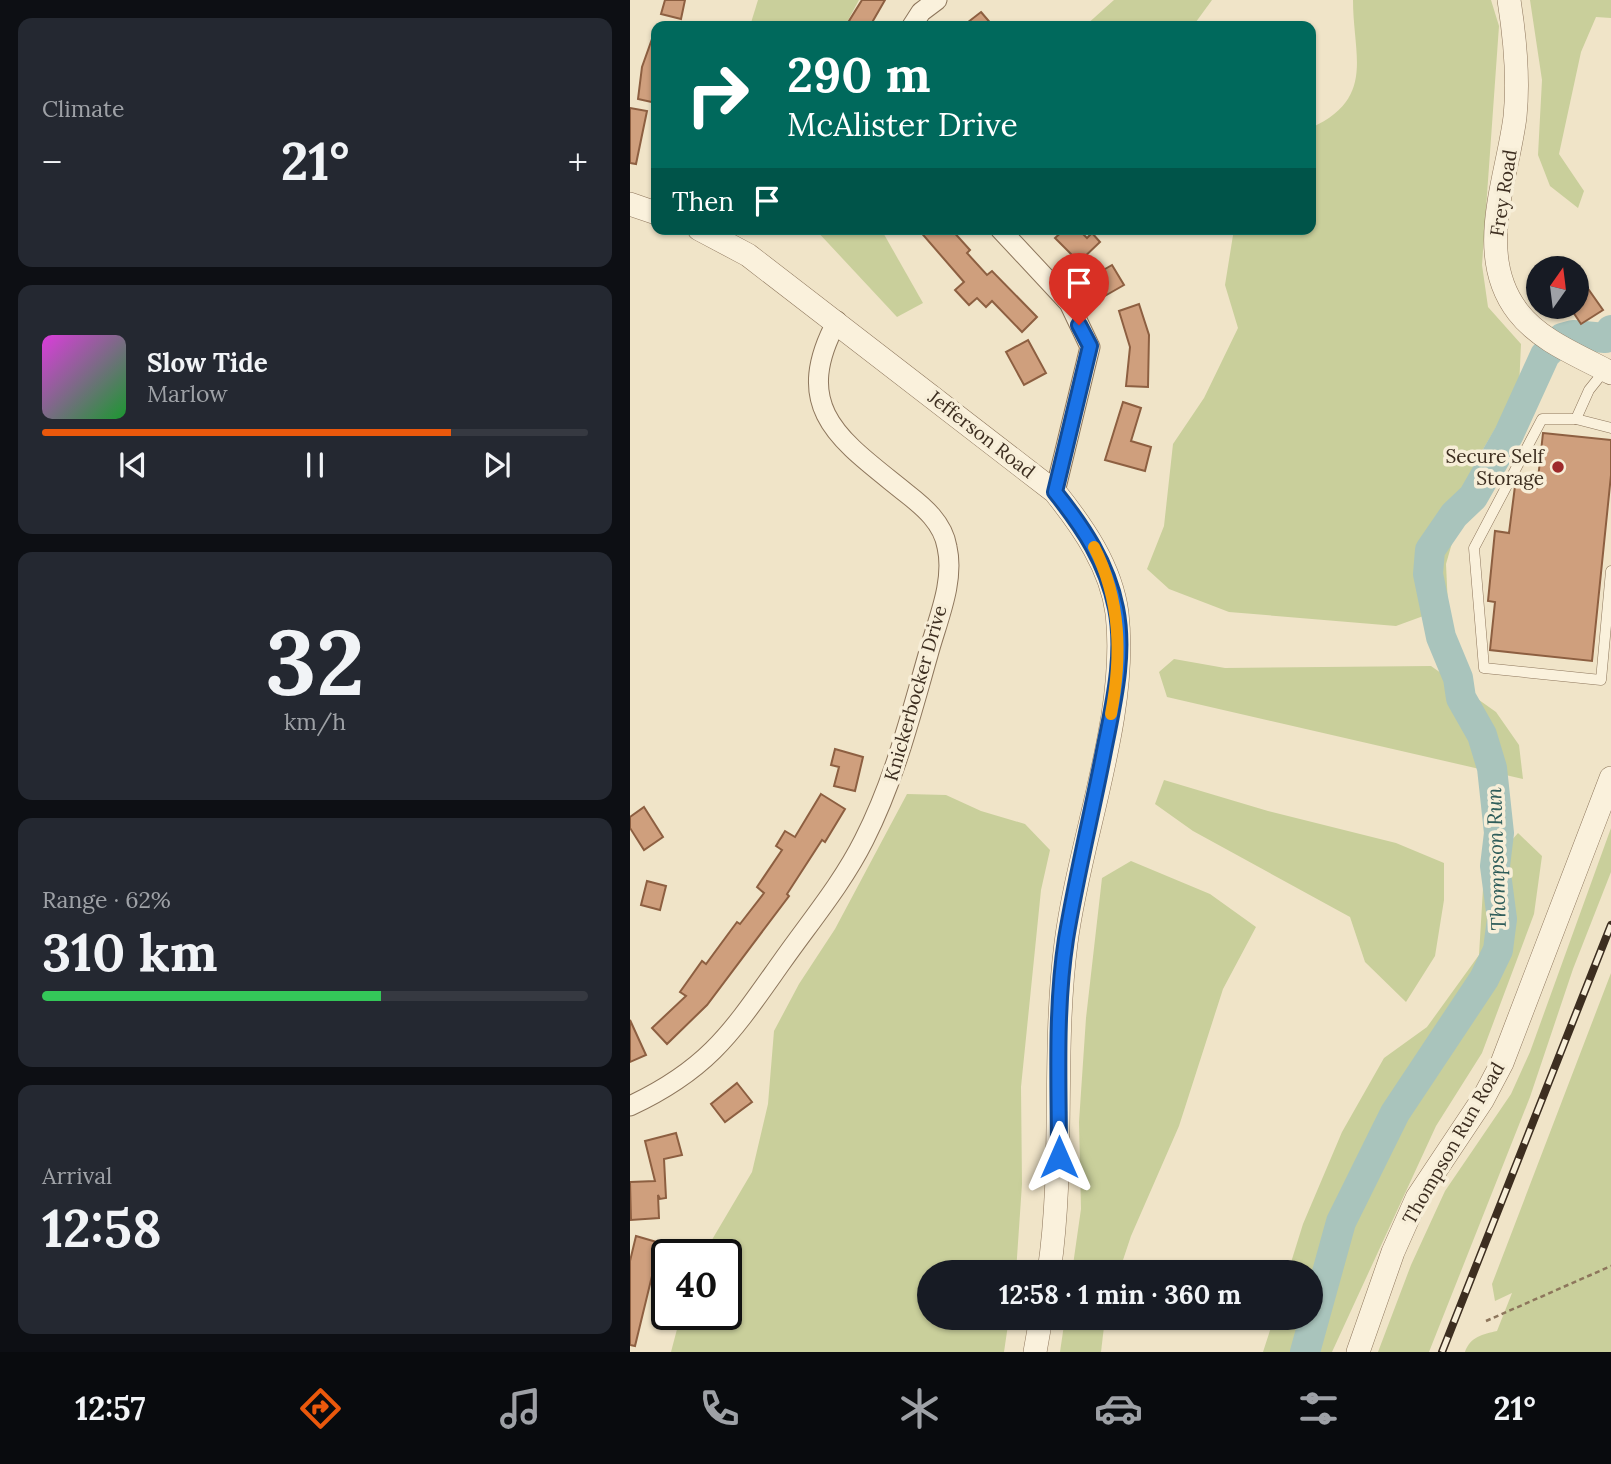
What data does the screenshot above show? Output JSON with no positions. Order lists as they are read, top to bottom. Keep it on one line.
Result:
{"streets":{"street":["Frey Road","Jefferson Road","Knickerbocker Drive","Thompson Run Road"]},"crossings":[["Jefferson Road","Knickerbocker Drive"]],"water":["Thompson Run"],"places":["Secure Self Storage"],"north":"top","page":{"tile":["Climate",["32","km/h"],["Range · 62%","310 km"],["Arrival","12:58"]],"turn":["290 m","McAlister Drive"],"heat":["−","21°","+"],"then":"Then","song":["Slow Tide","Marlow"],"limit":"40","trip":"12:58 · 1 min · 360 m","tabs":["12:57","21°"]}}
